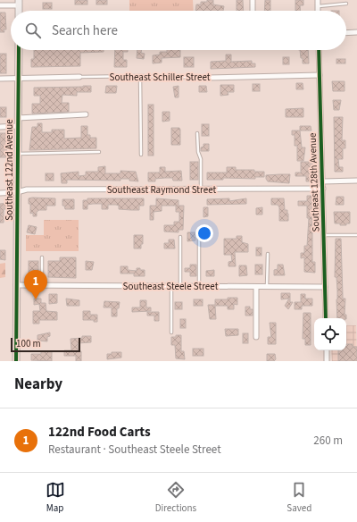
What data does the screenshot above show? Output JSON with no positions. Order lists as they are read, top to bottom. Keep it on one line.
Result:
{"streets":{"main road":["Southeast 122nd Avenue"],"street":["Southeast Schiller Street","Southeast 128th Avenue","Southeast Raymond Street","Southeast Steele Street"]},"crossings":[["Southeast Schiller Street","Southeast 122nd Avenue"],["Southeast Schiller Street","Southeast 128th Avenue"],["Southeast 122nd Avenue","Southeast Raymond Street"],["Southeast 122nd Avenue","Southeast Steele Street"],["Southeast 128th Avenue","Southeast Raymond Street"],["Southeast 128th Avenue","Southeast Steele Street"]],"scale_bar":"100 m","page":{"search":"Search here","pins":"1","scale":"100 m","heading":"Nearby","list":[{"mark":"1","name":"122nd Food Carts","note":"Restaurant · Southeast Steele Street","value":"260 m"}],"nav":["Map","Directions","Saved"]}}
